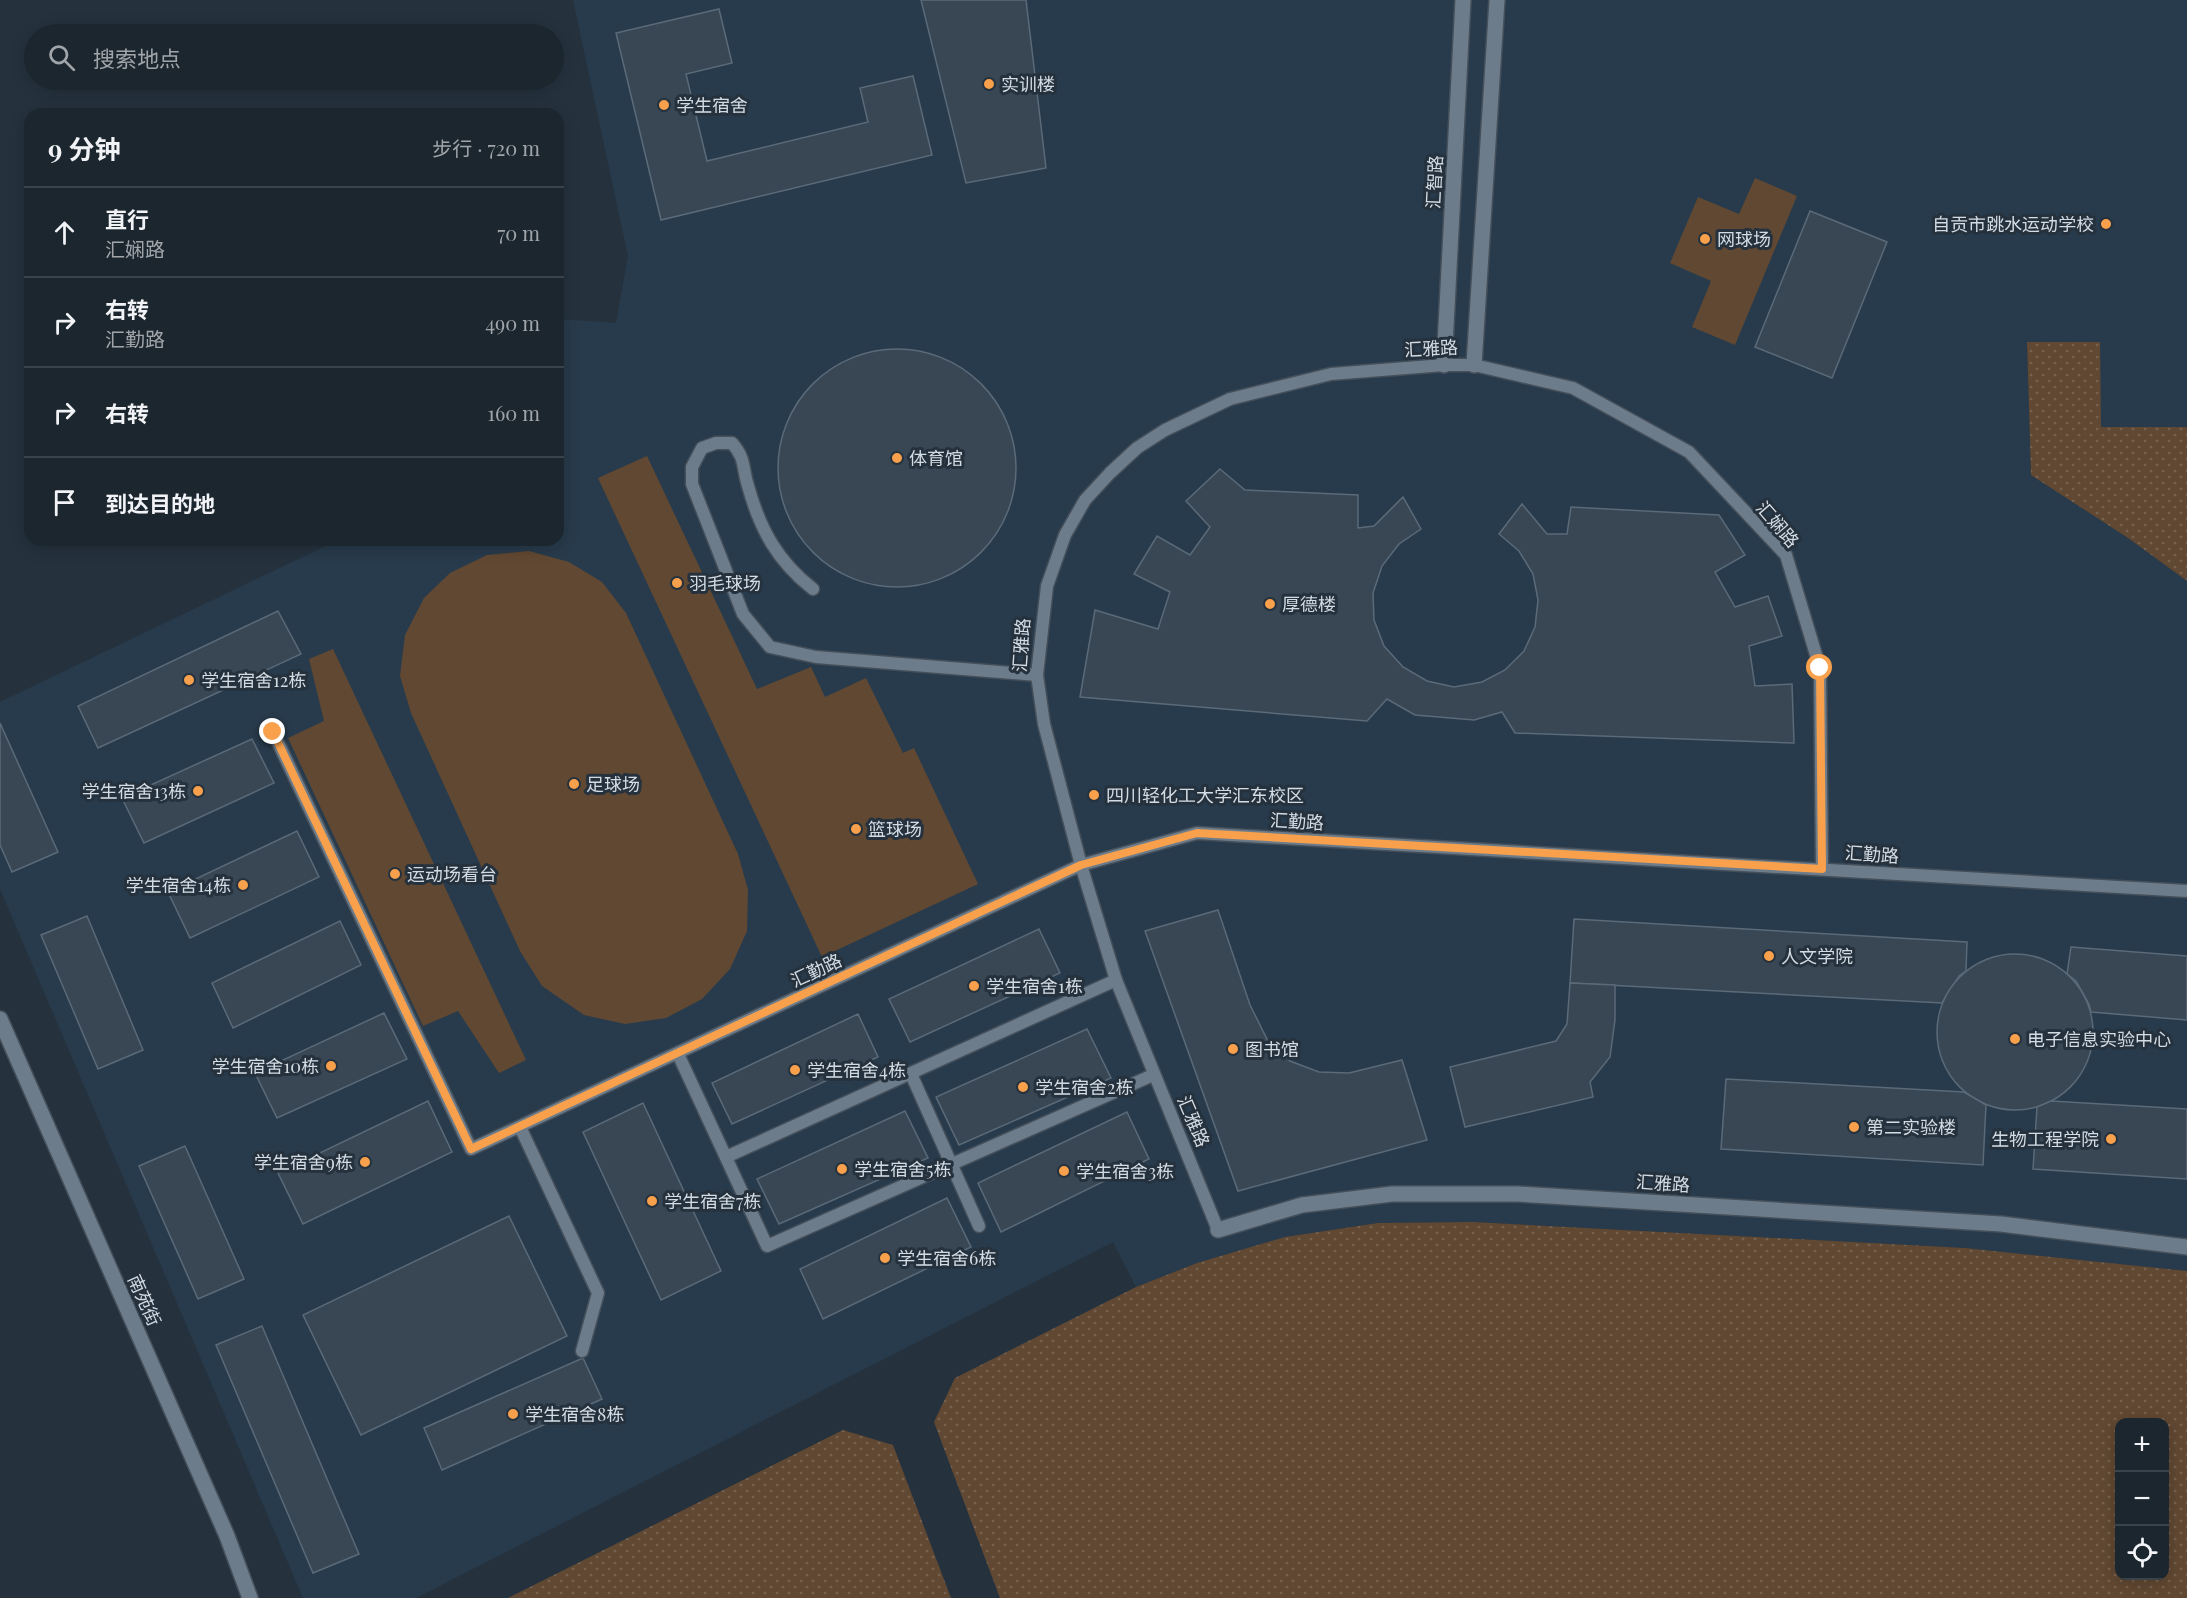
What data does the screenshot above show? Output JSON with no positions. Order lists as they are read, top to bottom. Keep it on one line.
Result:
{"streets":{"street":["汇智路","汇雅路","南苑街"],"lane":["汇娴路","汇勤路"]},"crossings":[["汇智路","汇雅路"],["汇雅路","汇娴路"],["汇雅路","汇勤路"],["汇娴路","汇勤路"]],"places":["实训楼","学生宿舍","自贡市跳水运动学校","网球场","体育馆","羽毛球场","厚德楼","学生宿舍12栋","足球场","学生宿舍13栋","四川轻化工大学汇东校区","篮球场","运动场看台","学生宿舍14栋","人文学院","学生宿舍1栋","电子信息实验中心","图书馆","学生宿舍10栋","学生宿舍4栋","学生宿舍2栋","第二实验楼","生物工程学院","学生宿舍9栋","学生宿舍5栋","学生宿舍3栋","学生宿舍7栋","学生宿舍6栋","学生宿舍8栋"],"page":{"search":"搜索地点","heading":["9 分钟","步行 · 720 m"],"list":[["直行","汇娴路","70 m"],["右转","汇勤路","490 m"],["右转","160 m"],"到达目的地"],"map_buttons":["+","−"]}}
